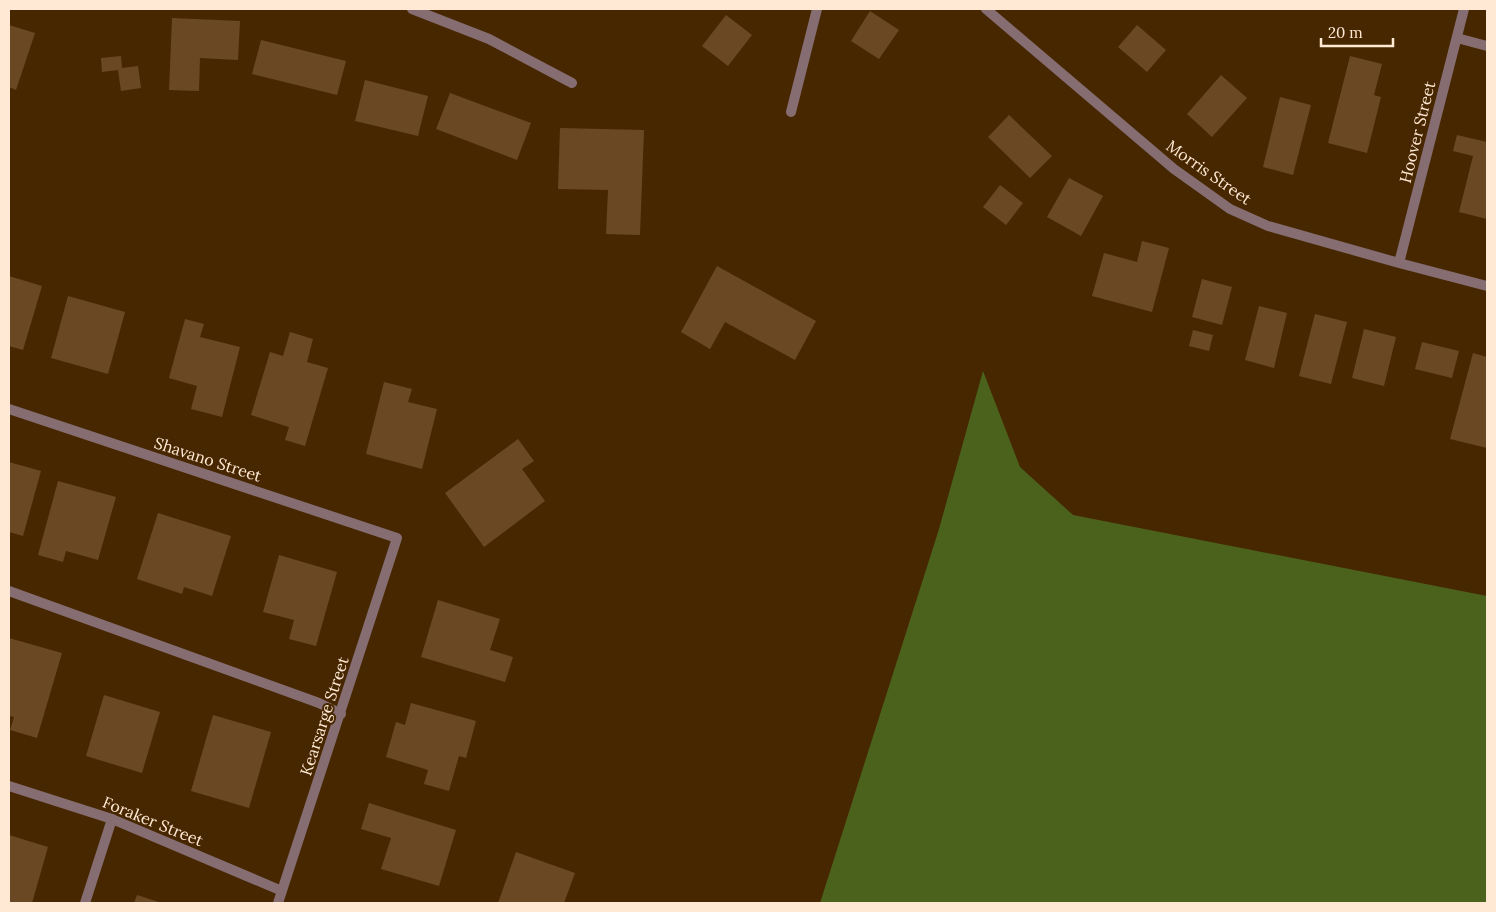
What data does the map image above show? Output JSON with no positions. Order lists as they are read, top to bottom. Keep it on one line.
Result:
{"streets":{"street":["Hoover Street","Morris Street","Shavano Street","Kearsarge Street","Foraker Street"]},"crossings":[["Hoover Street","Morris Street"],["Shavano Street","Kearsarge Street"],["Kearsarge Street","Foraker Street"]],"scale_bar":"20 m"}
